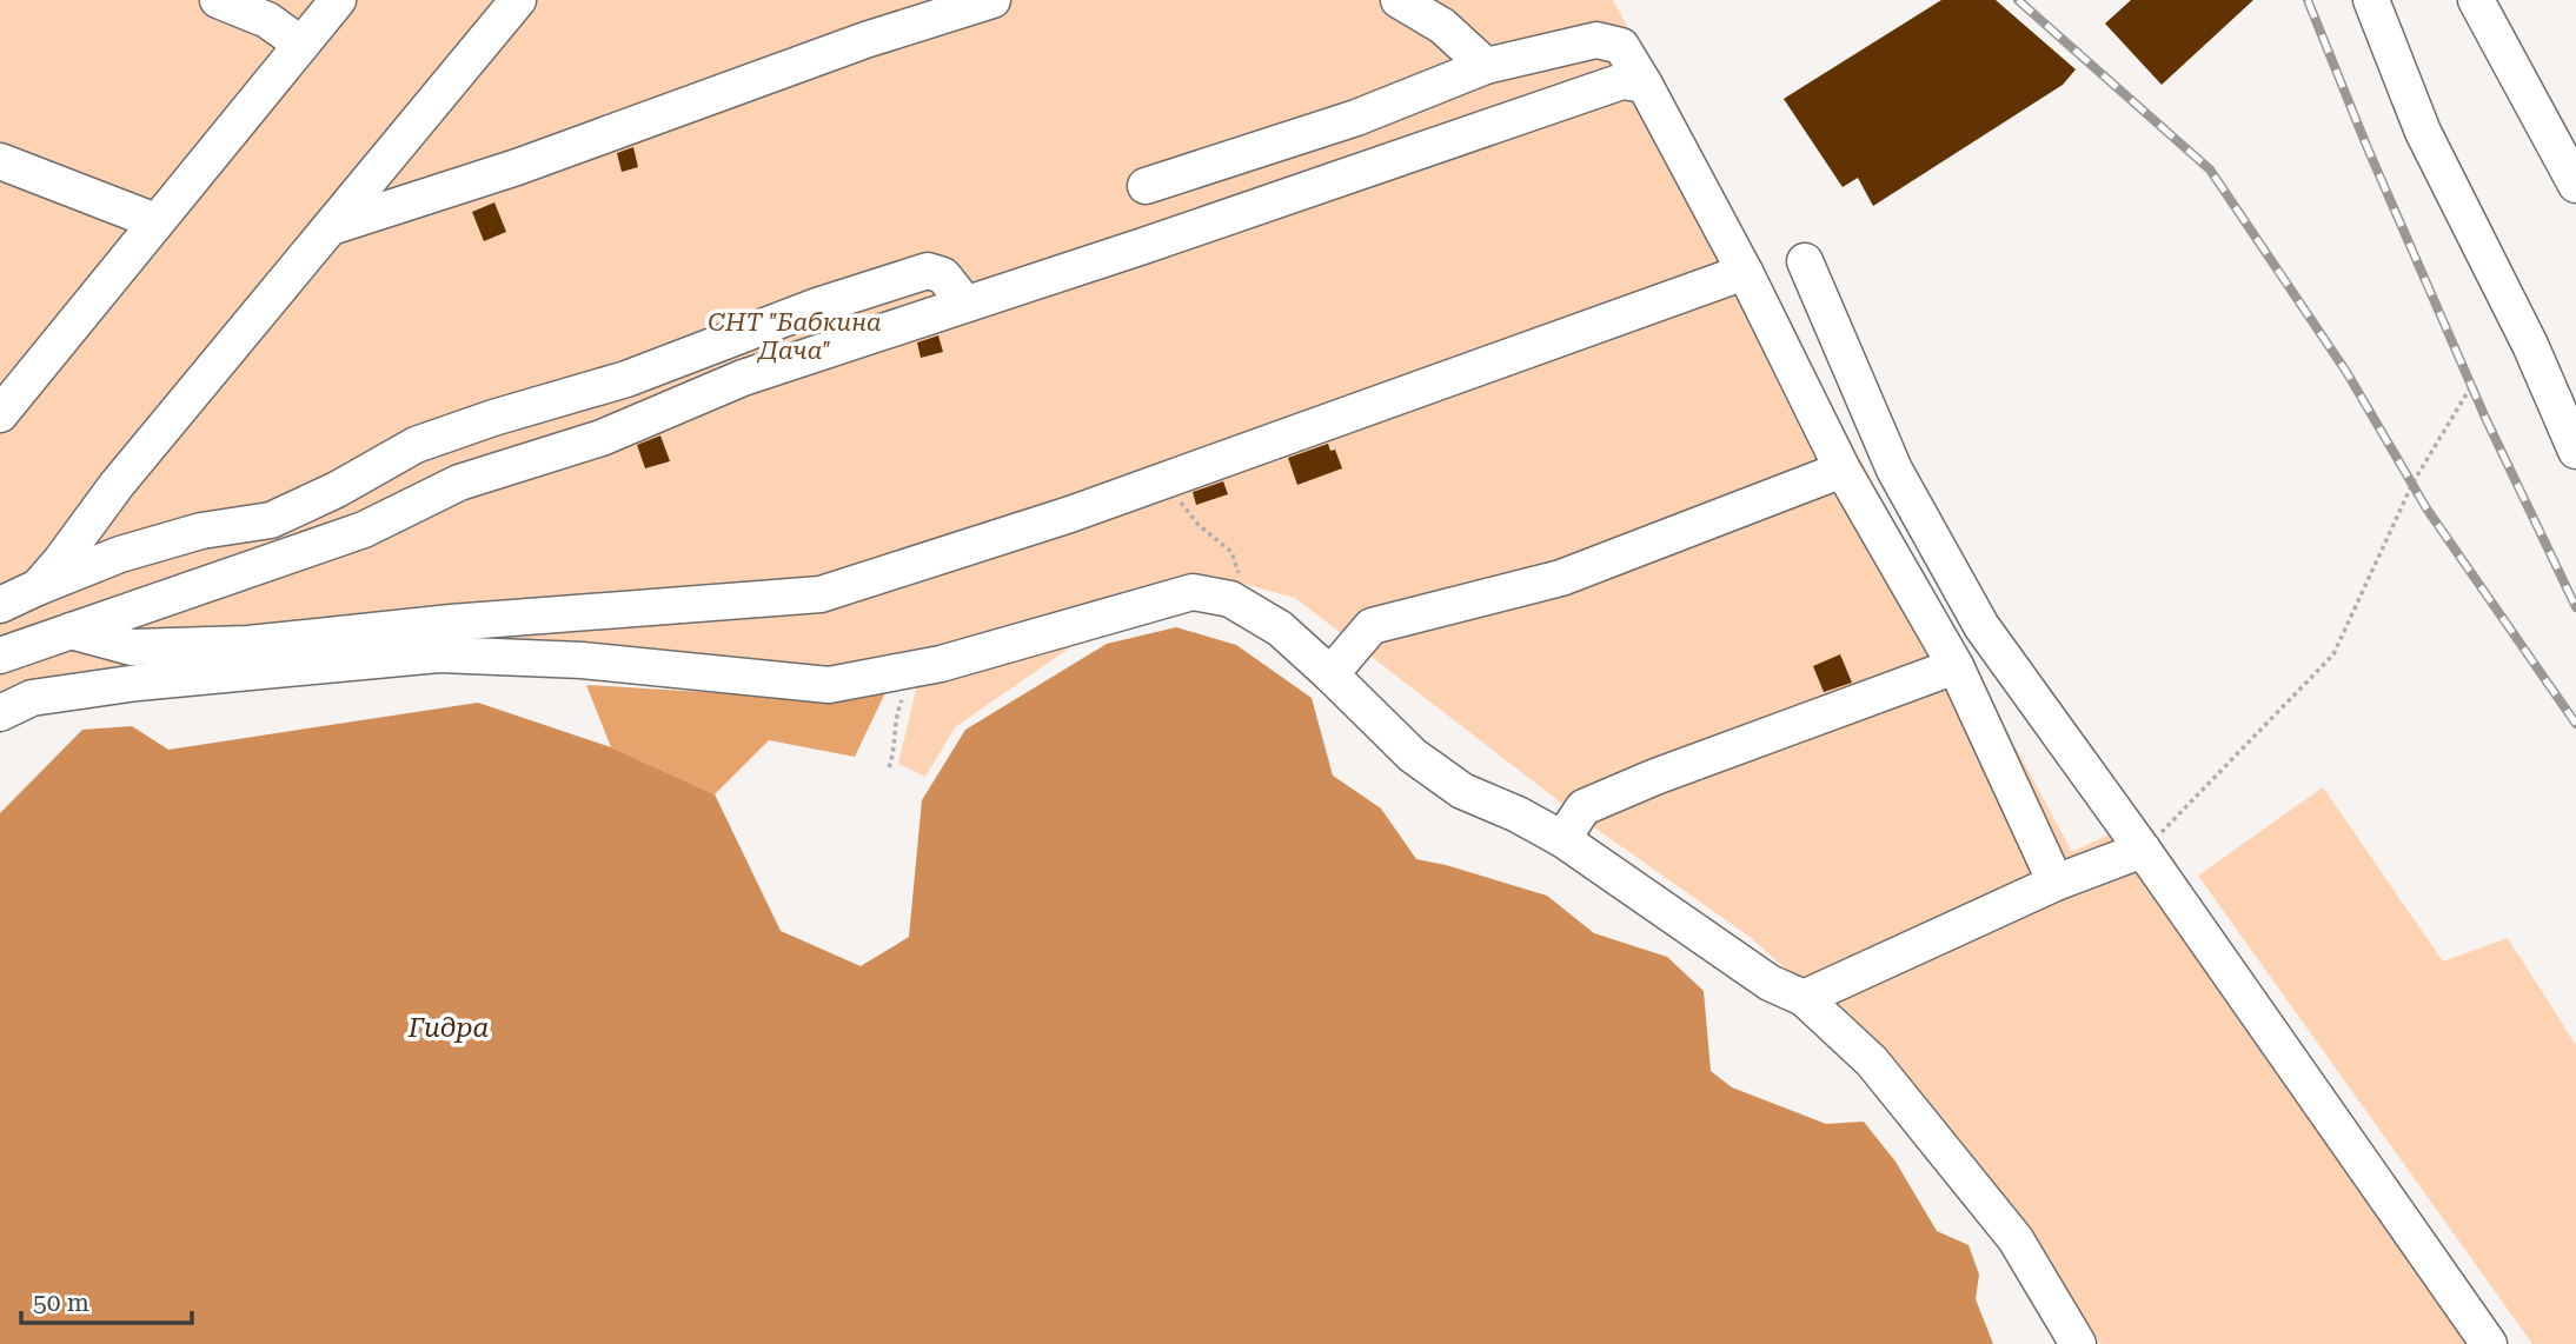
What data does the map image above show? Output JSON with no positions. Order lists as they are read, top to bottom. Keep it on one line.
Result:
{"water":["Гидра"],"parks":["СНТ \"Бабкина Дача\""],"scale_bar":"50 m"}
